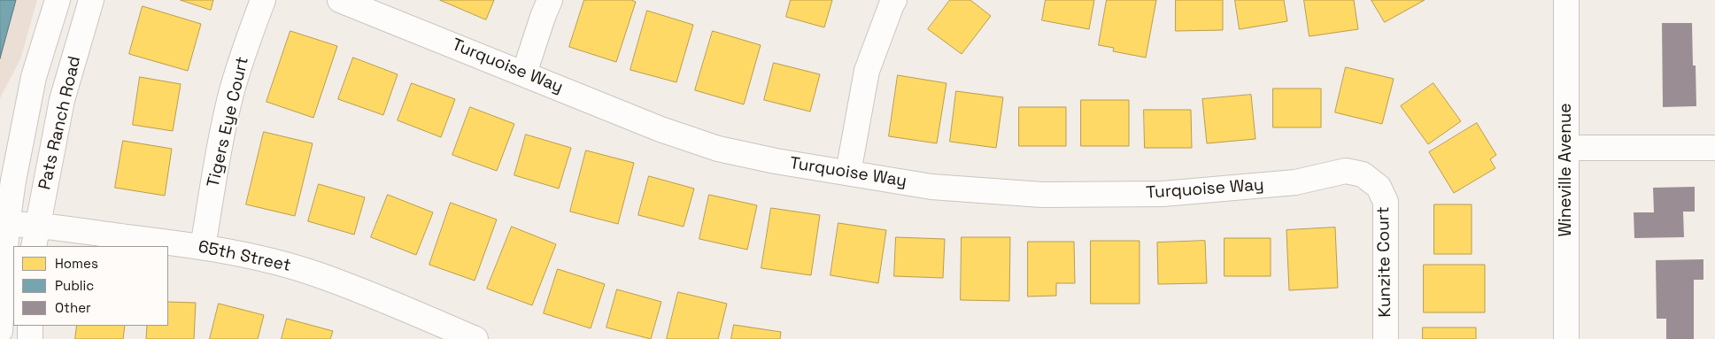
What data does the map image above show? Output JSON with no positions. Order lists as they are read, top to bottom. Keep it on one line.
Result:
{"streets":{"street":["Turquoise Way","Tigers Eye Court","Pats Ranch Road","Wineville Avenue","65th Street","Kunzite Court"]},"crossings":[["Turquoise Way","Kunzite Court"],["Tigers Eye Court","65th Street"],["Pats Ranch Road","65th Street"]],"legend":["Homes","Public","Other"]}
